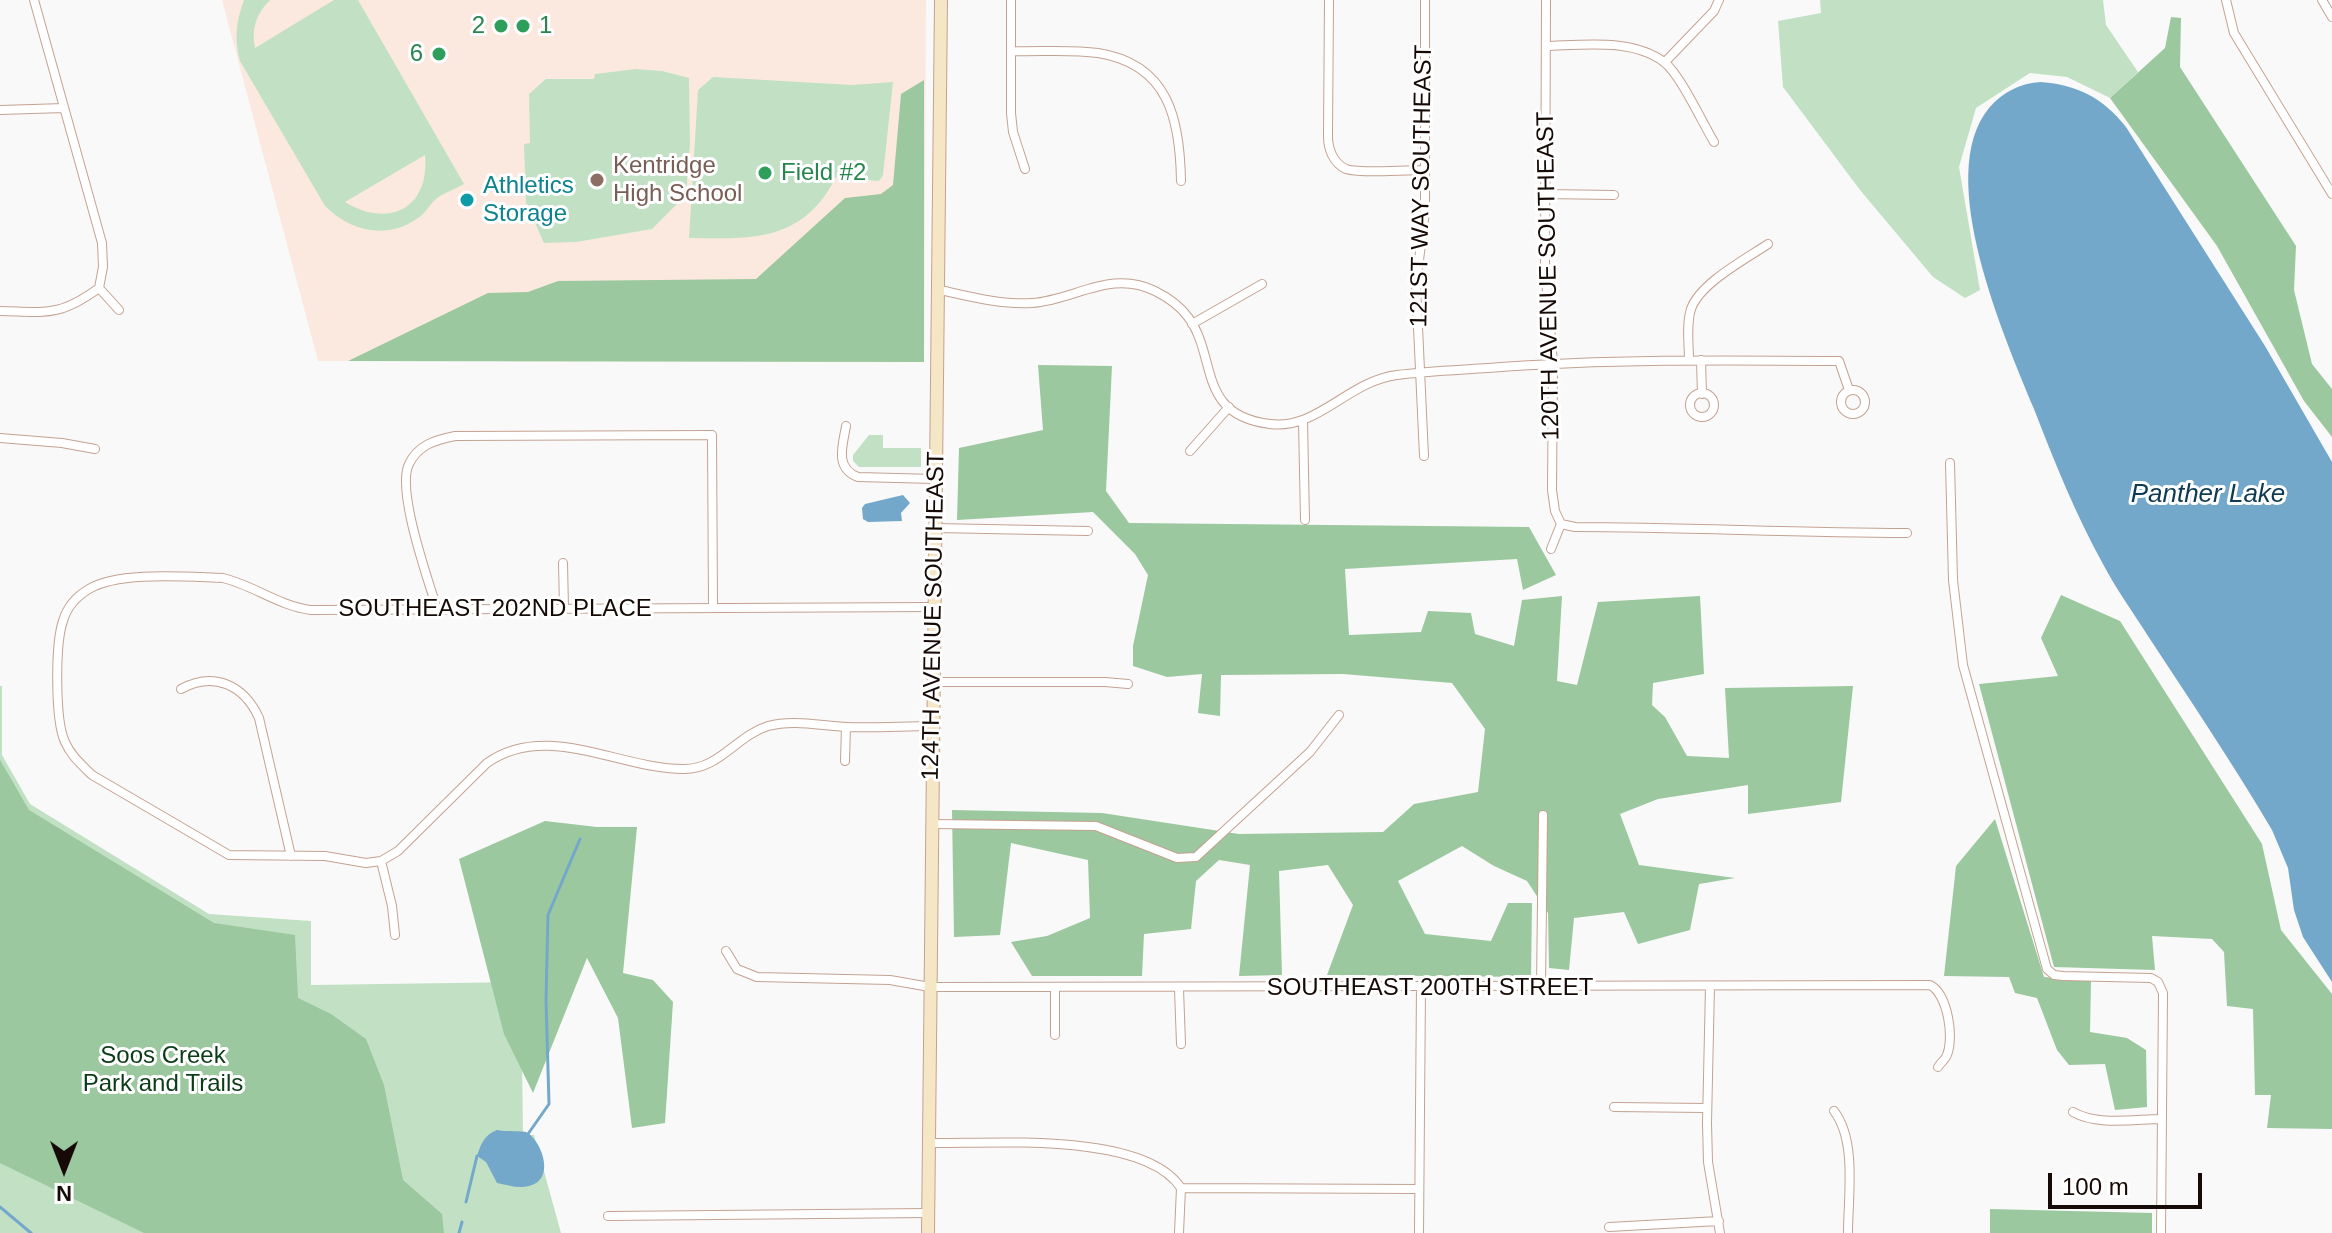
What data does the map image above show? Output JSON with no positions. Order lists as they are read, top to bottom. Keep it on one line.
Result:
{"streets":{"street":["121ST WAY SOUTHEAST","120TH AVENUE SOUTHEAST","SOUTHEAST 202ND PLACE","124TH AVENUE SOUTHEAST","SOUTHEAST 200TH STREET"]},"crossings":[["SOUTHEAST 202ND PLACE","124TH AVENUE SOUTHEAST"],["124TH AVENUE SOUTHEAST","SOUTHEAST 200TH STREET"]],"water":["Panther Lake"],"parks":["Soos Creek Park and Trails"],"places":["2","1","6","Field #2","Kentridge High School","Athletics Storage"],"scale_bar":"100 m","north":"bottom"}
